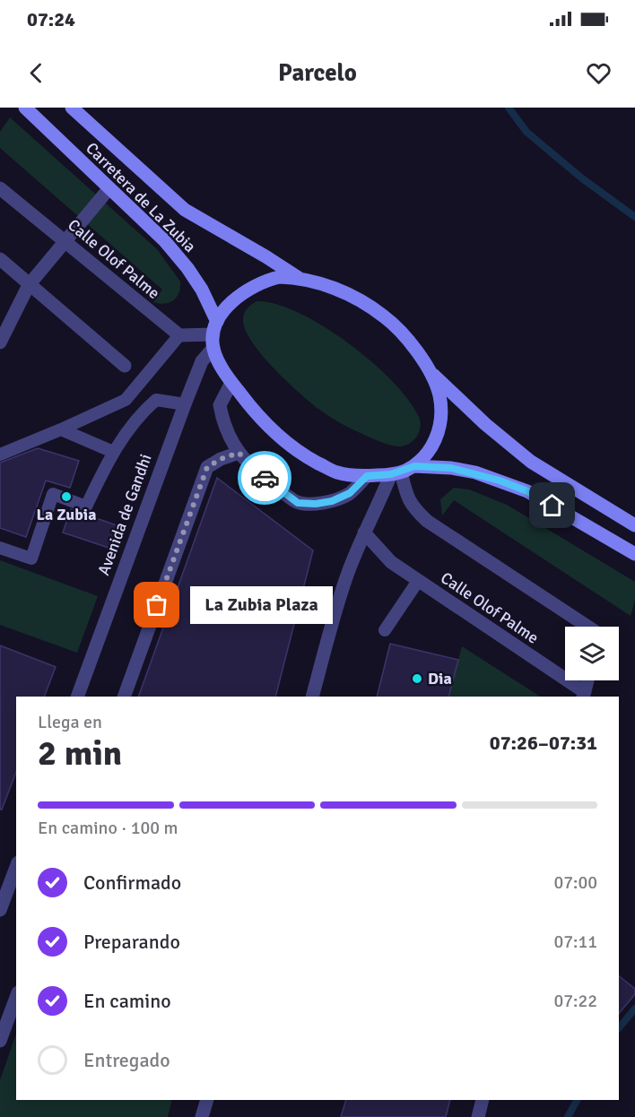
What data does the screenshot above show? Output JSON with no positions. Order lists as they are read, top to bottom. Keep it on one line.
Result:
{"streets":{"street":["Carretera de La Zubia","Calle Olof Palme","Avenida de Gandhi"]},"crossings":[["Carretera de La Zubia","Avenida de Gandhi"]],"places":["La Zubia","La Zubia Plaza","Dia"],"page":{"status":"07:24","header":"Parcelo","bubble":"La Zubia Plaza","heading":["2 min","Llega en","07:26–07:31"],"bar":"En camino · 100 m","list":[["Confirmado","07:00"],["Preparando","07:11"],["En camino","07:22"],"Entregado"]}}
